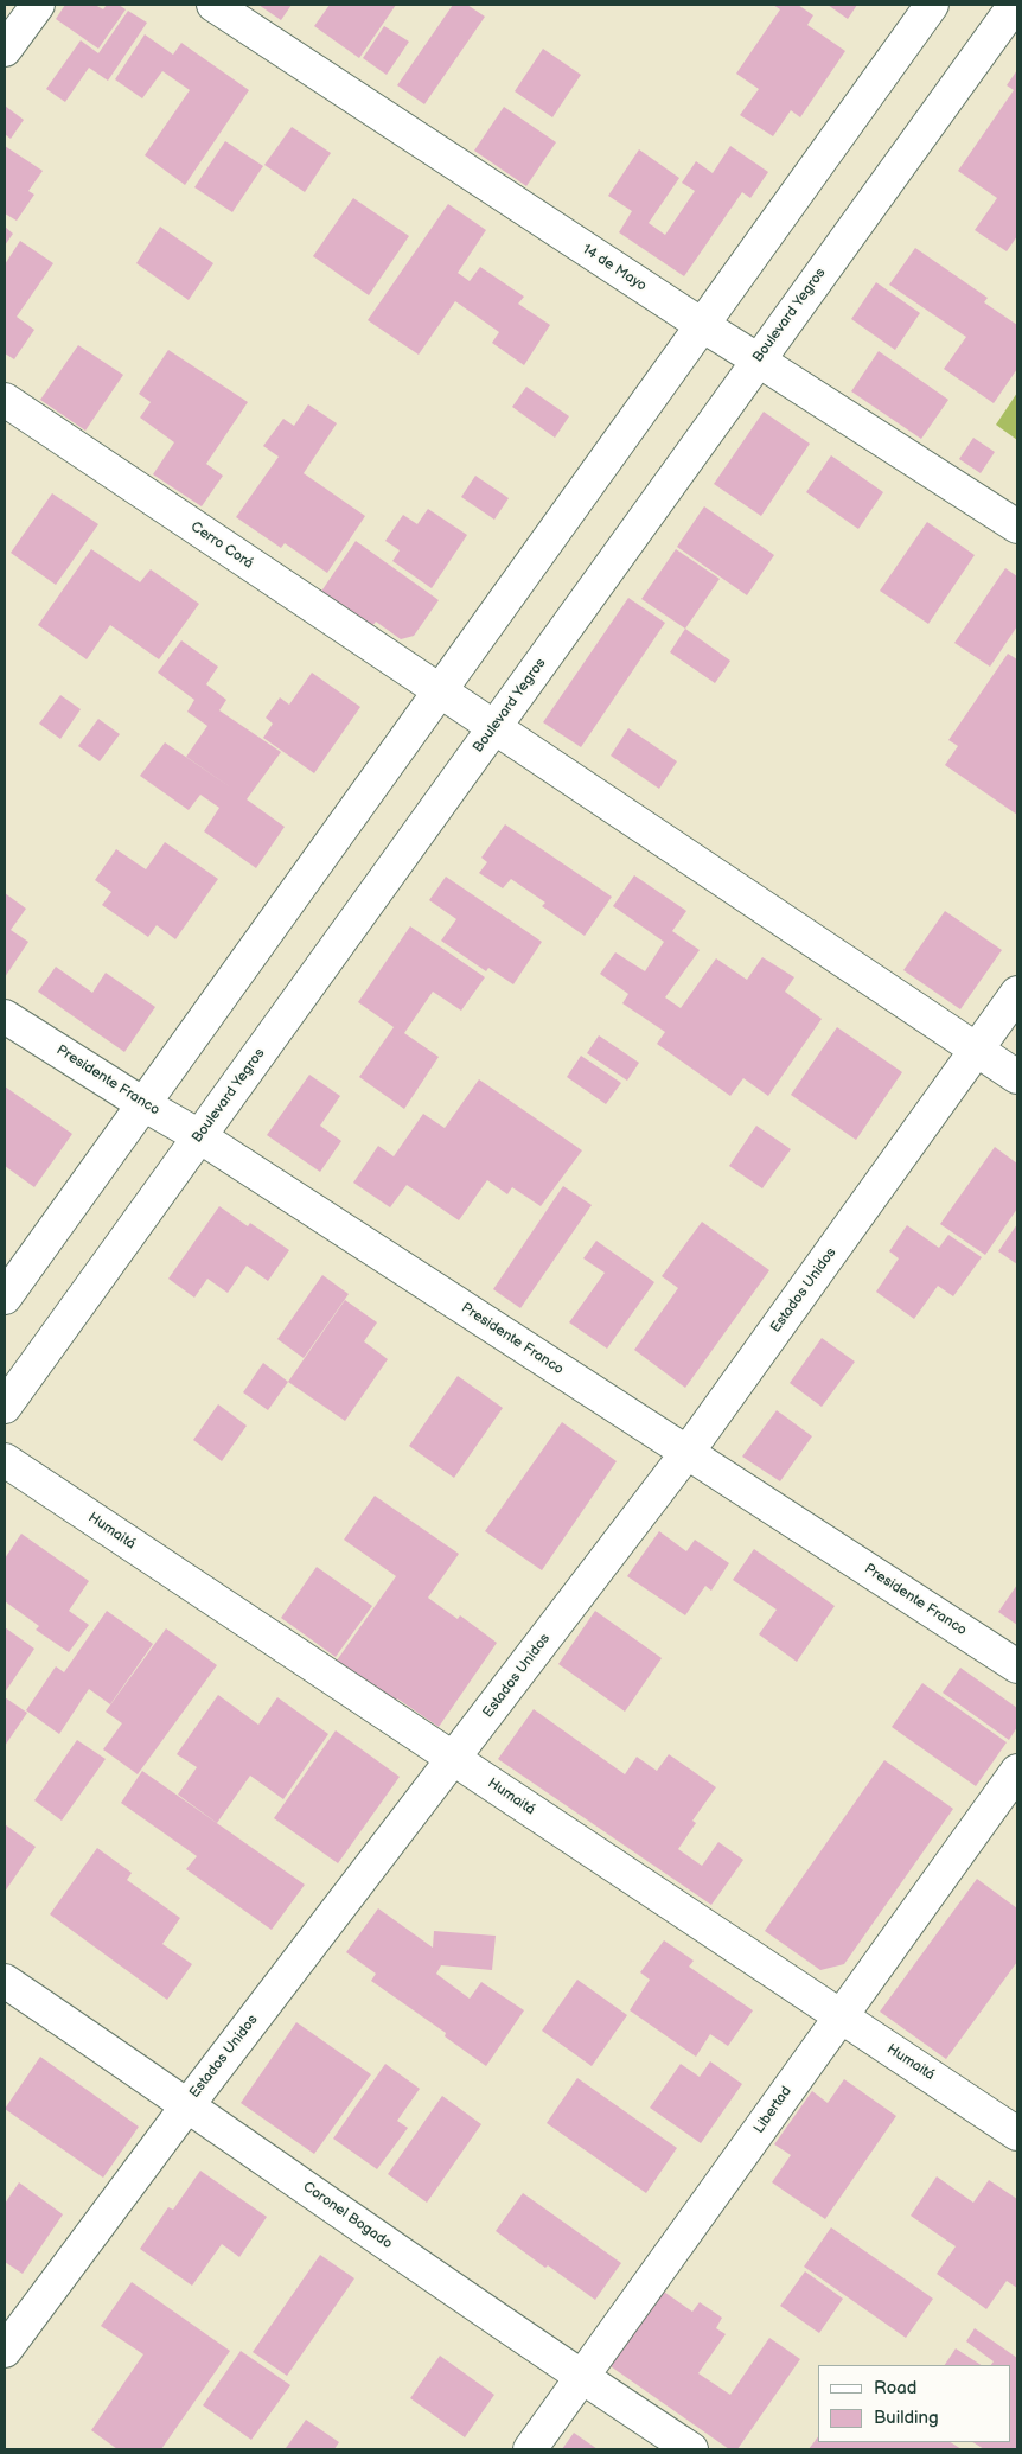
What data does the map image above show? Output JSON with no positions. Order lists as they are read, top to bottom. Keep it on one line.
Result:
{"streets":{"street":["14 de Mayo","Boulevard Yegros","Cerro Corá","Presidente Franco","Estados Unidos","Humaitá","Libertad","Coronel Bogado"]},"crossings":[["14 de Mayo","Boulevard Yegros"],["Boulevard Yegros","Cerro Corá"],["Boulevard Yegros","Presidente Franco"],["Cerro Corá","Estados Unidos"],["Presidente Franco","Estados Unidos"],["Estados Unidos","Humaitá"],["Estados Unidos","Coronel Bogado"],["Humaitá","Libertad"],["Libertad","Coronel Bogado"]],"legend":["Road","Building"]}
